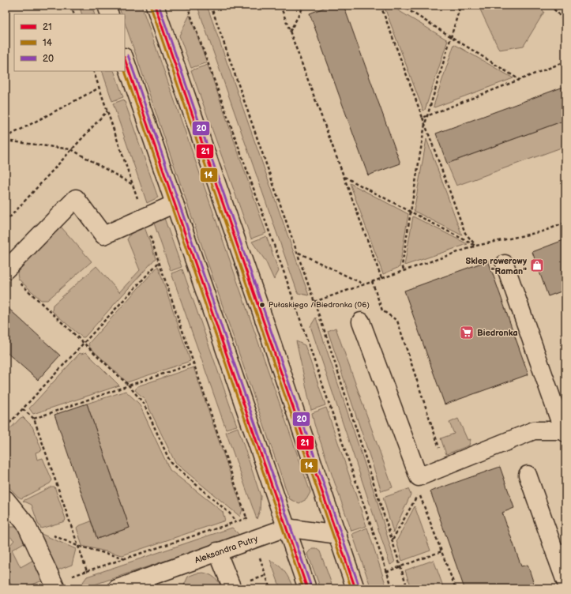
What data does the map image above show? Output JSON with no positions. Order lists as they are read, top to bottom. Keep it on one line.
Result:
{"streets":{"main road":["Aleksandra Putry"]},"places":{"shop":["Sklep rowerowy \"Raman\""],"other":["Pułaskiego / Biedronka (06)"],"supermarket":["Biedronka"]},"lines":["transit line 21","transit line 20","transit line 14"],"legend":["21","14","20"]}
